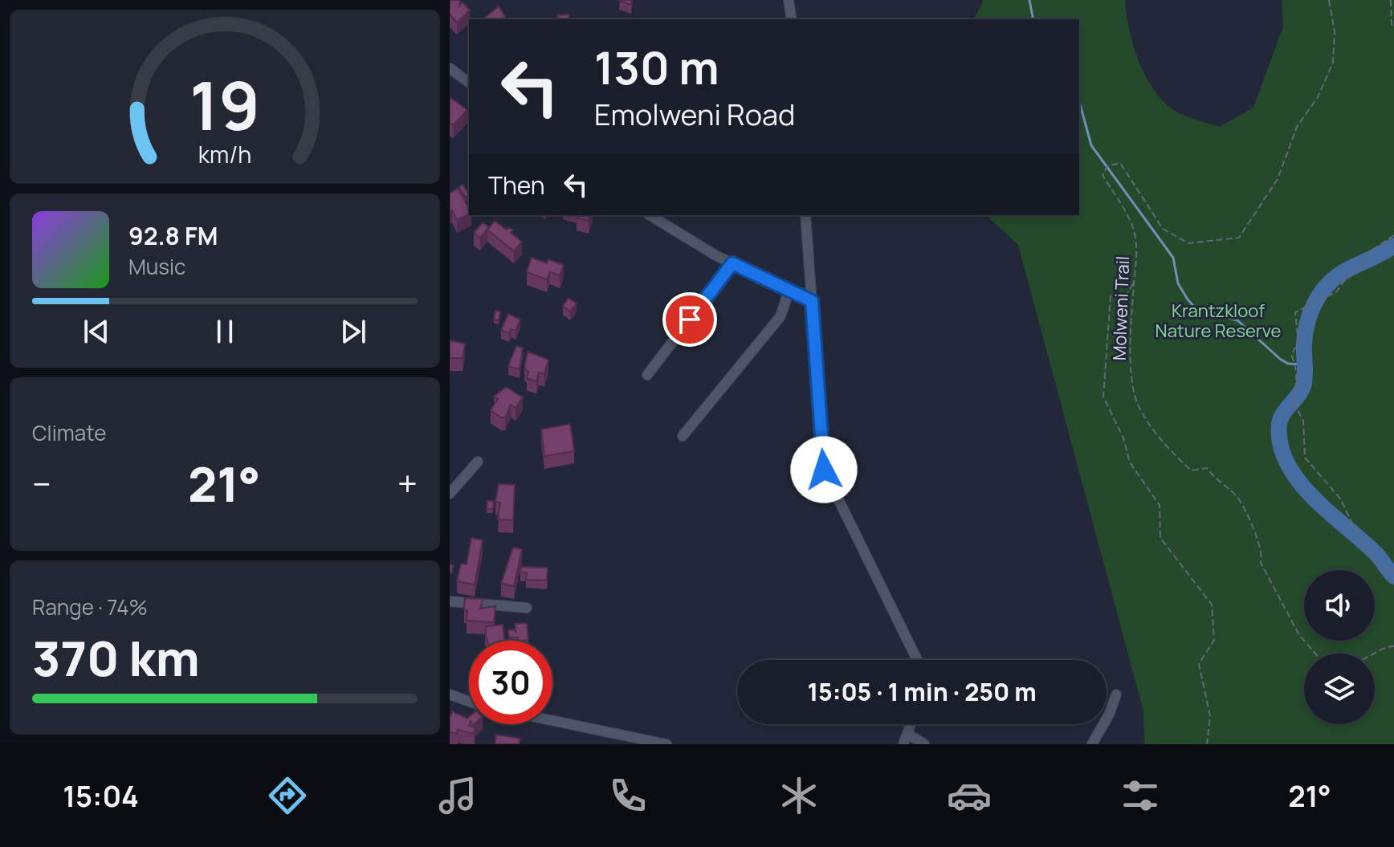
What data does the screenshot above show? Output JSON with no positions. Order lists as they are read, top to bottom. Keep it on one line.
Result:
{"streets":{"path":["Molweni Trail"]},"parks":["Krantzkloof Nature Reserve"],"page":{"turn":["130 m","Emolweni Road"],"then":"Then","song":["92.8 FM","Music"],"tile":["Climate",["Range · 74%","370 km"]],"heat":["−","21°","+"],"limit":"30","trip":"15:05 · 1 min · 250 m","tabs":["15:04","21°"],"gauge":["19","km/h"]}}
